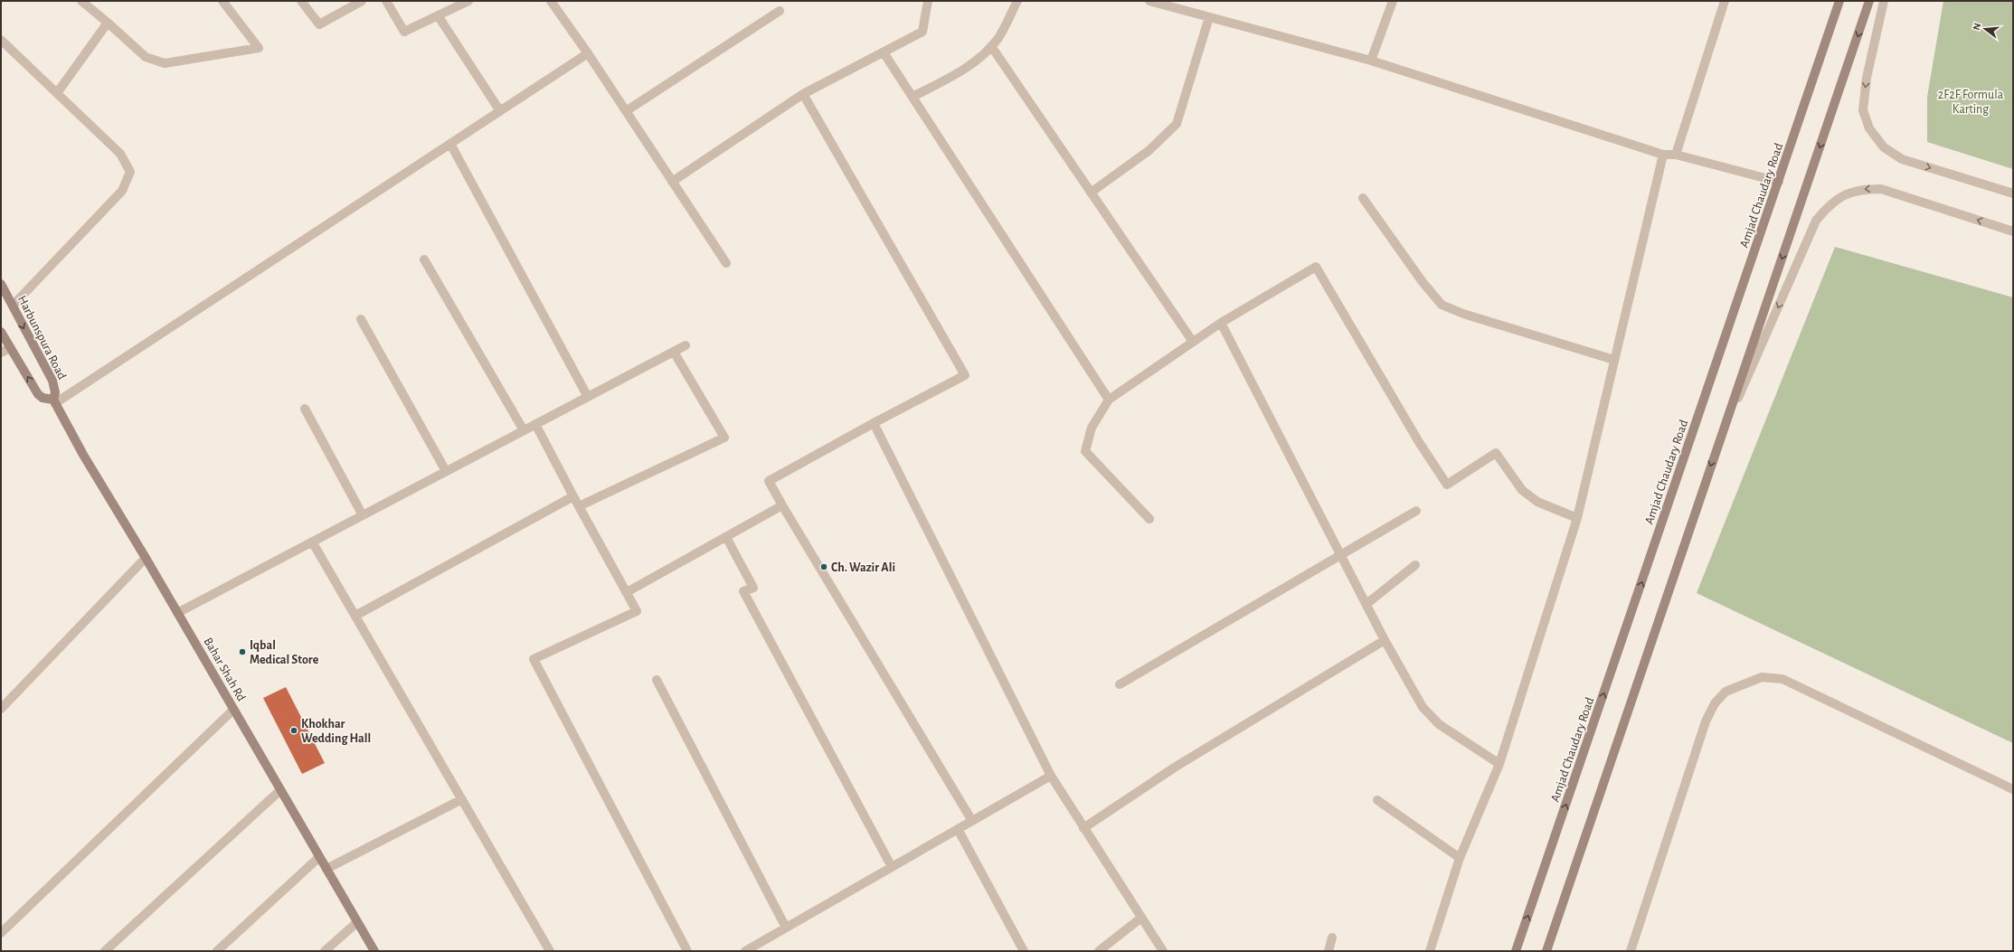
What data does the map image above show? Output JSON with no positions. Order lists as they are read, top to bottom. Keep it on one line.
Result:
{"streets":{"main road":["Amjad Chaudary Road","Harbunspura Road","Bahar Shah Rd"]},"crossings":[["Harbunspura Road","Bahar Shah Rd"]],"parks":["2F2F Formula Karting"],"places":["Ch. Wazir Ali","Iqbal Medical Store","Khokhar Wedding Hall"],"north":"left"}
